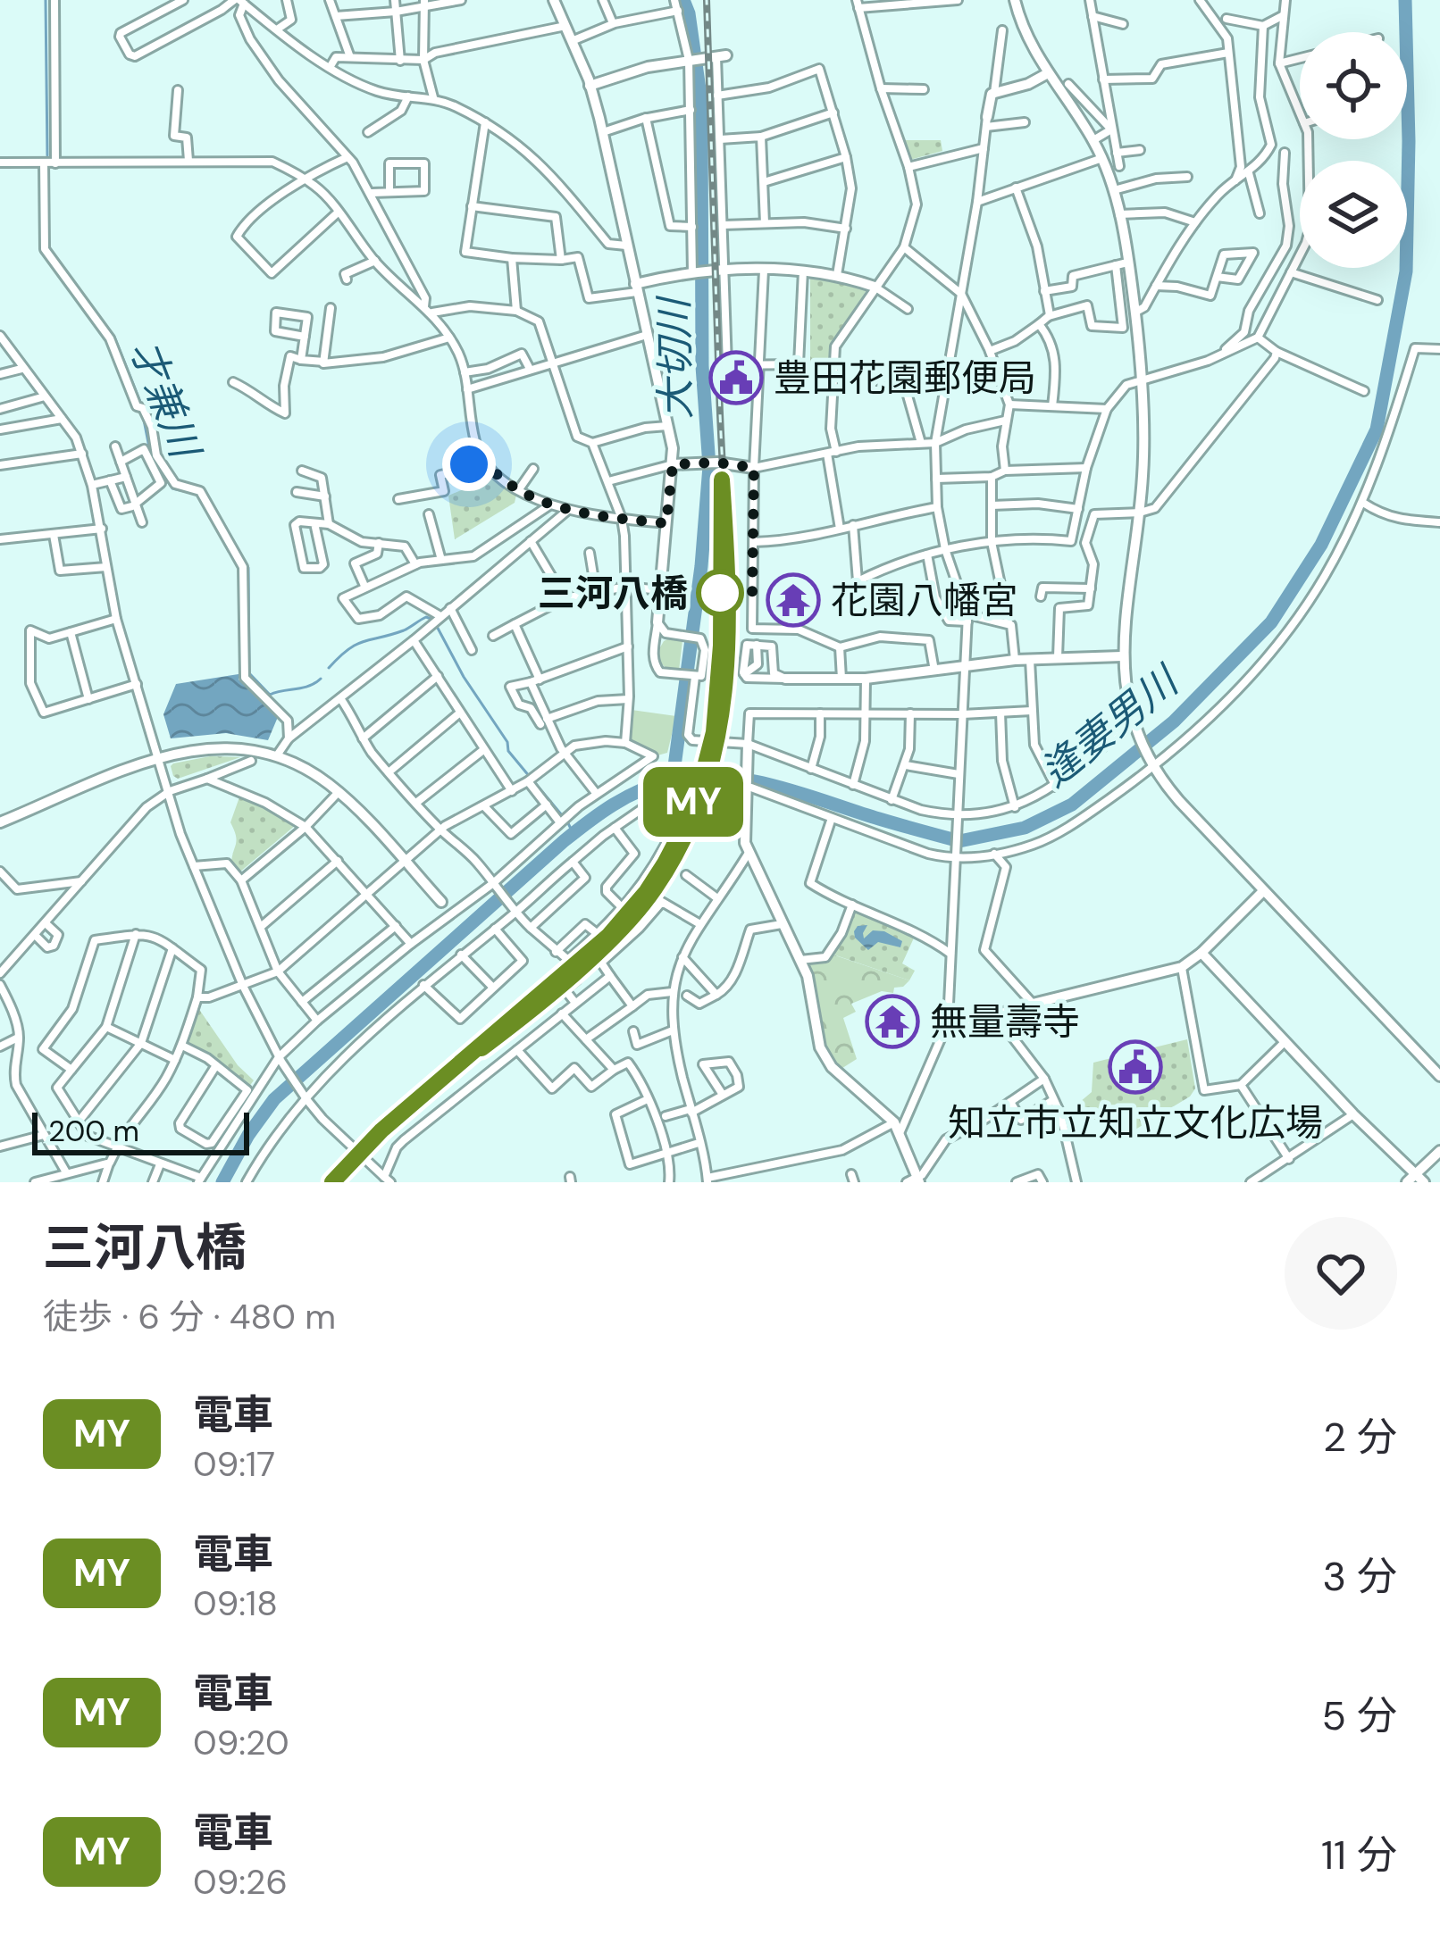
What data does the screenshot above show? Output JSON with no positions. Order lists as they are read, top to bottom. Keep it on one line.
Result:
{"water":["大切川","才兼川","逢妻男川"],"places":{"public building":["豊田花園郵便局","知立市立知立文化広場"],"other":["三河八橋"],"temple":["花園八幡宮","無量壽寺"]},"scale_bar":"200 m","page":{"on_map":"MY","scale":"200 m","heading":["三河八橋","徒歩 · 6 分 · 480 m"],"list":[{"mark":"MY","name":"電車","note":"09:17","value":"2 分"},{"mark":"MY","name":"電車","note":"09:18","value":"3 分"},{"mark":"MY","name":"電車","note":"09:20","value":"5 分"},{"mark":"MY","name":"電車","note":"09:26","value":"11 分"}]}}
